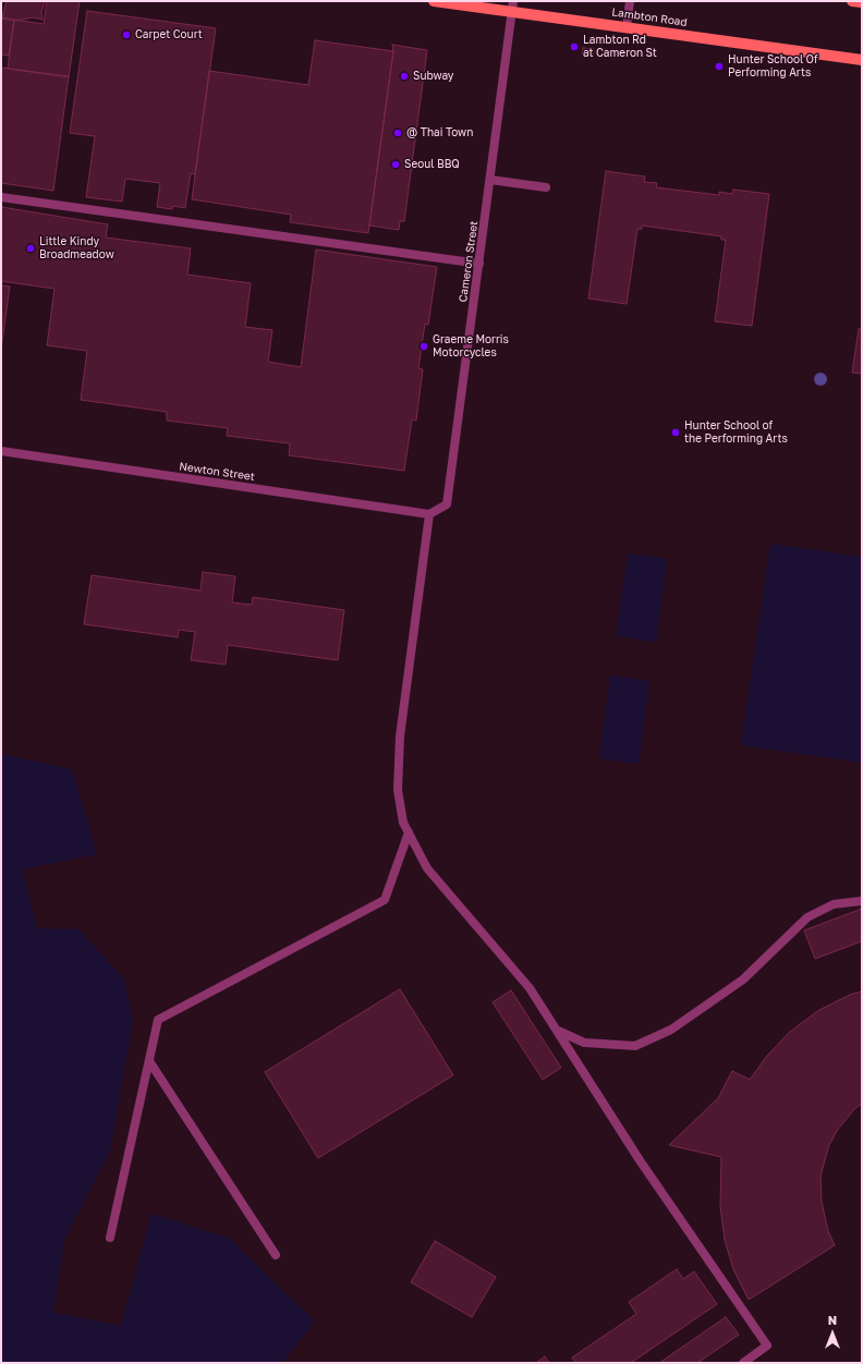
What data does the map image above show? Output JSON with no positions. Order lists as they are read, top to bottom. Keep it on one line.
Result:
{"streets":{"main road":["Lambton Road"],"street":["Cameron Street","Newton Street"]},"crossings":[["Lambton Road","Cameron Street"],["Cameron Street","Newton Street"]],"places":["Carpet Court","Lambton Rd at Cameron St","Hunter School Of Performing Arts","Subway","@ Thai Town","Seoul BBQ","Little Kindy Broadmeadow","Graeme Morris Motorcycles","Hunter School of the Performing Arts"],"north":"top"}
